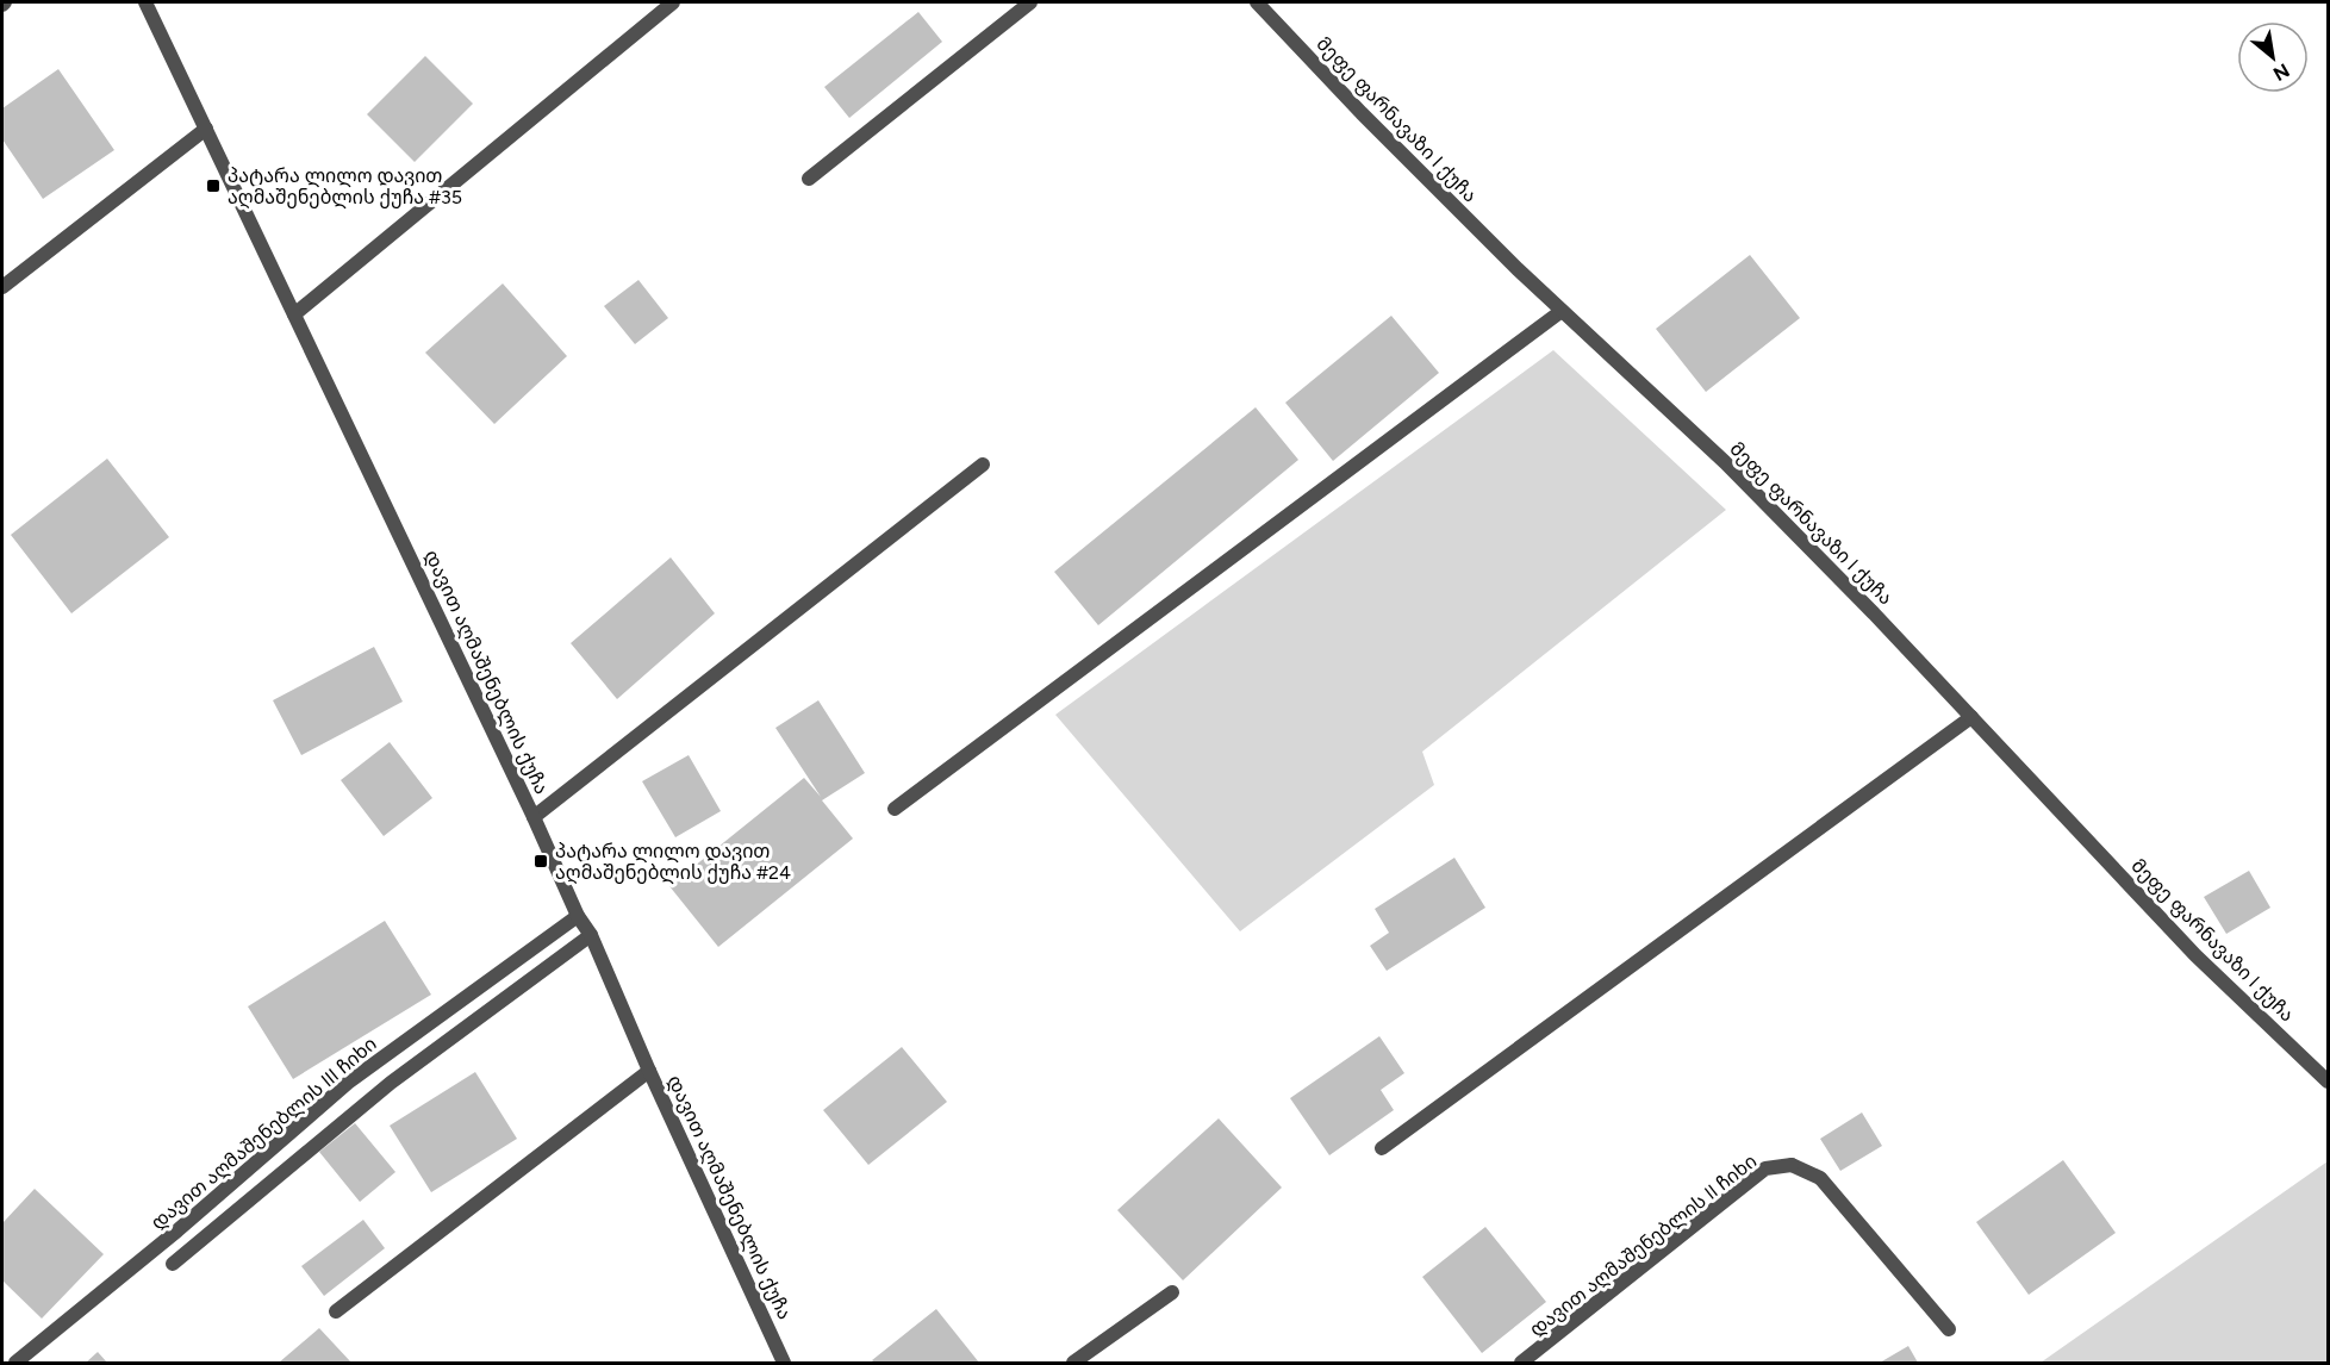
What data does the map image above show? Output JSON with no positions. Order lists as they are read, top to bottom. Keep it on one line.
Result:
{"streets":{"street":["მეფე ფარნავაზი I ქუჩა","დავით აღმაშენებლის ქუჩა","დავით აღმაშენებლის III ჩიხი","დავით აღმაშენებლის II ჩიხი"]},"crossings":[["დავით აღმაშენებლის ქუჩა","დავით აღმაშენებლის III ჩიხი"]],"places":{"transit":["პატარა ლილო დავით აღმაშენებლის ქუჩა #35","პატარა ლილო დავით აღმაშენებლის ქუჩა #24"]},"north":"bottom right"}
